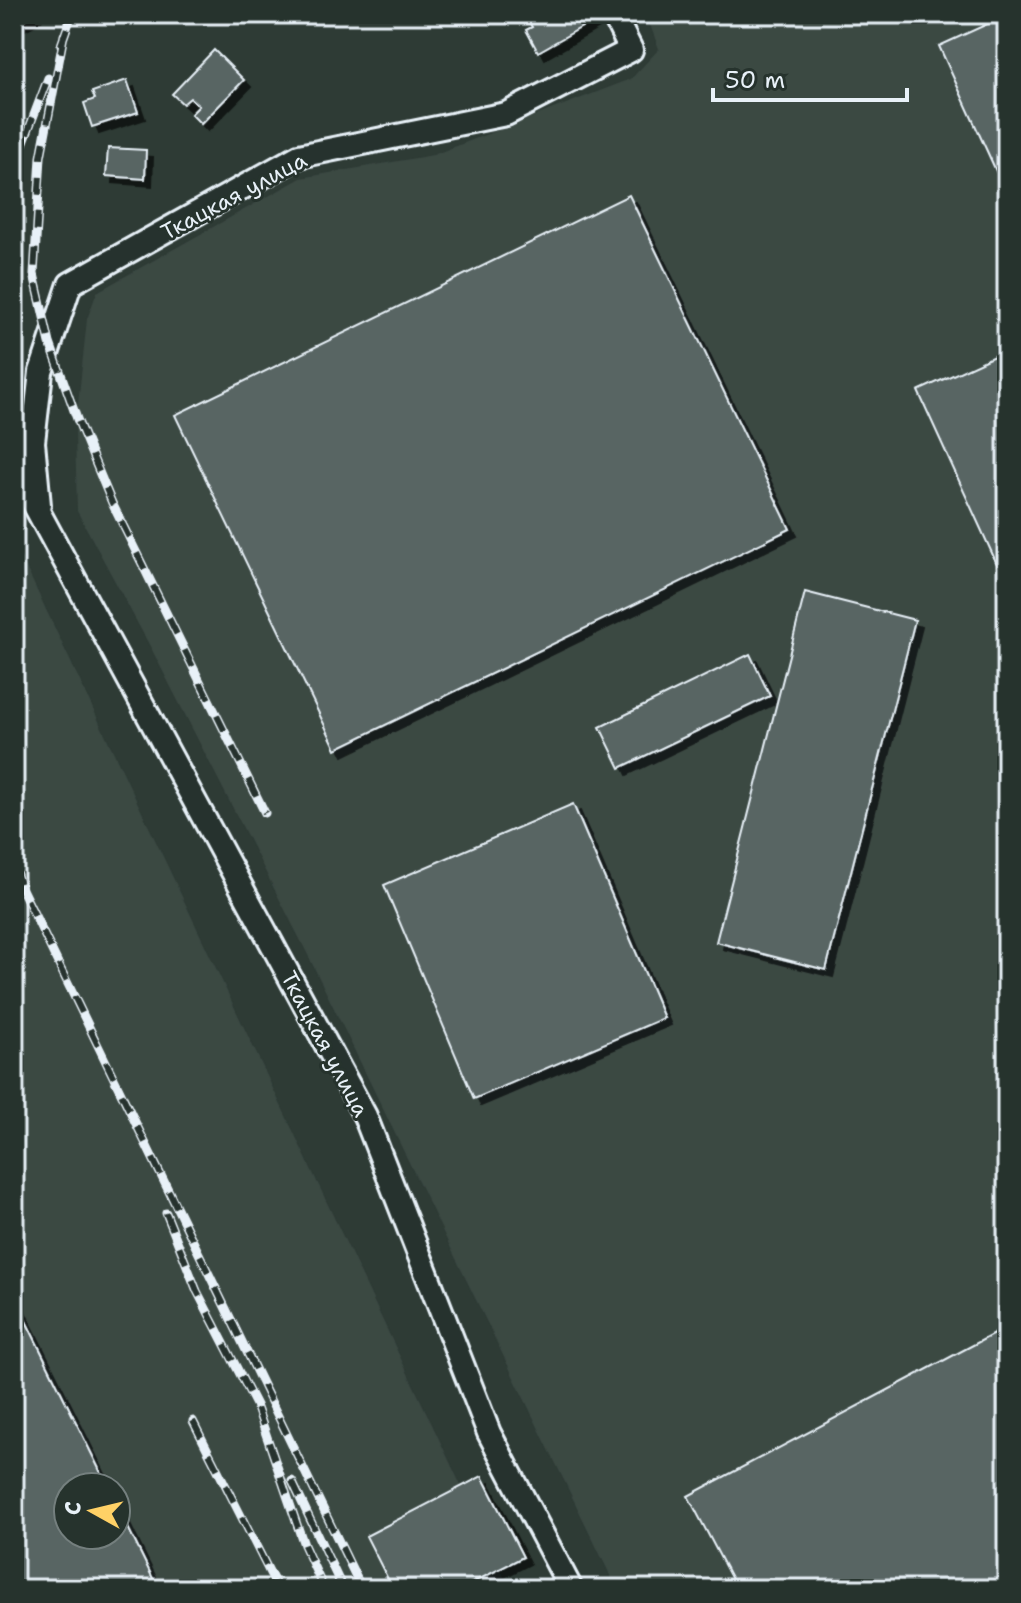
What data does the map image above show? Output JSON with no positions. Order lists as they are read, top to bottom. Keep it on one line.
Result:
{"streets":{"street":["Ткацкая улица"]},"scale_bar":"50 m","north":"left"}
